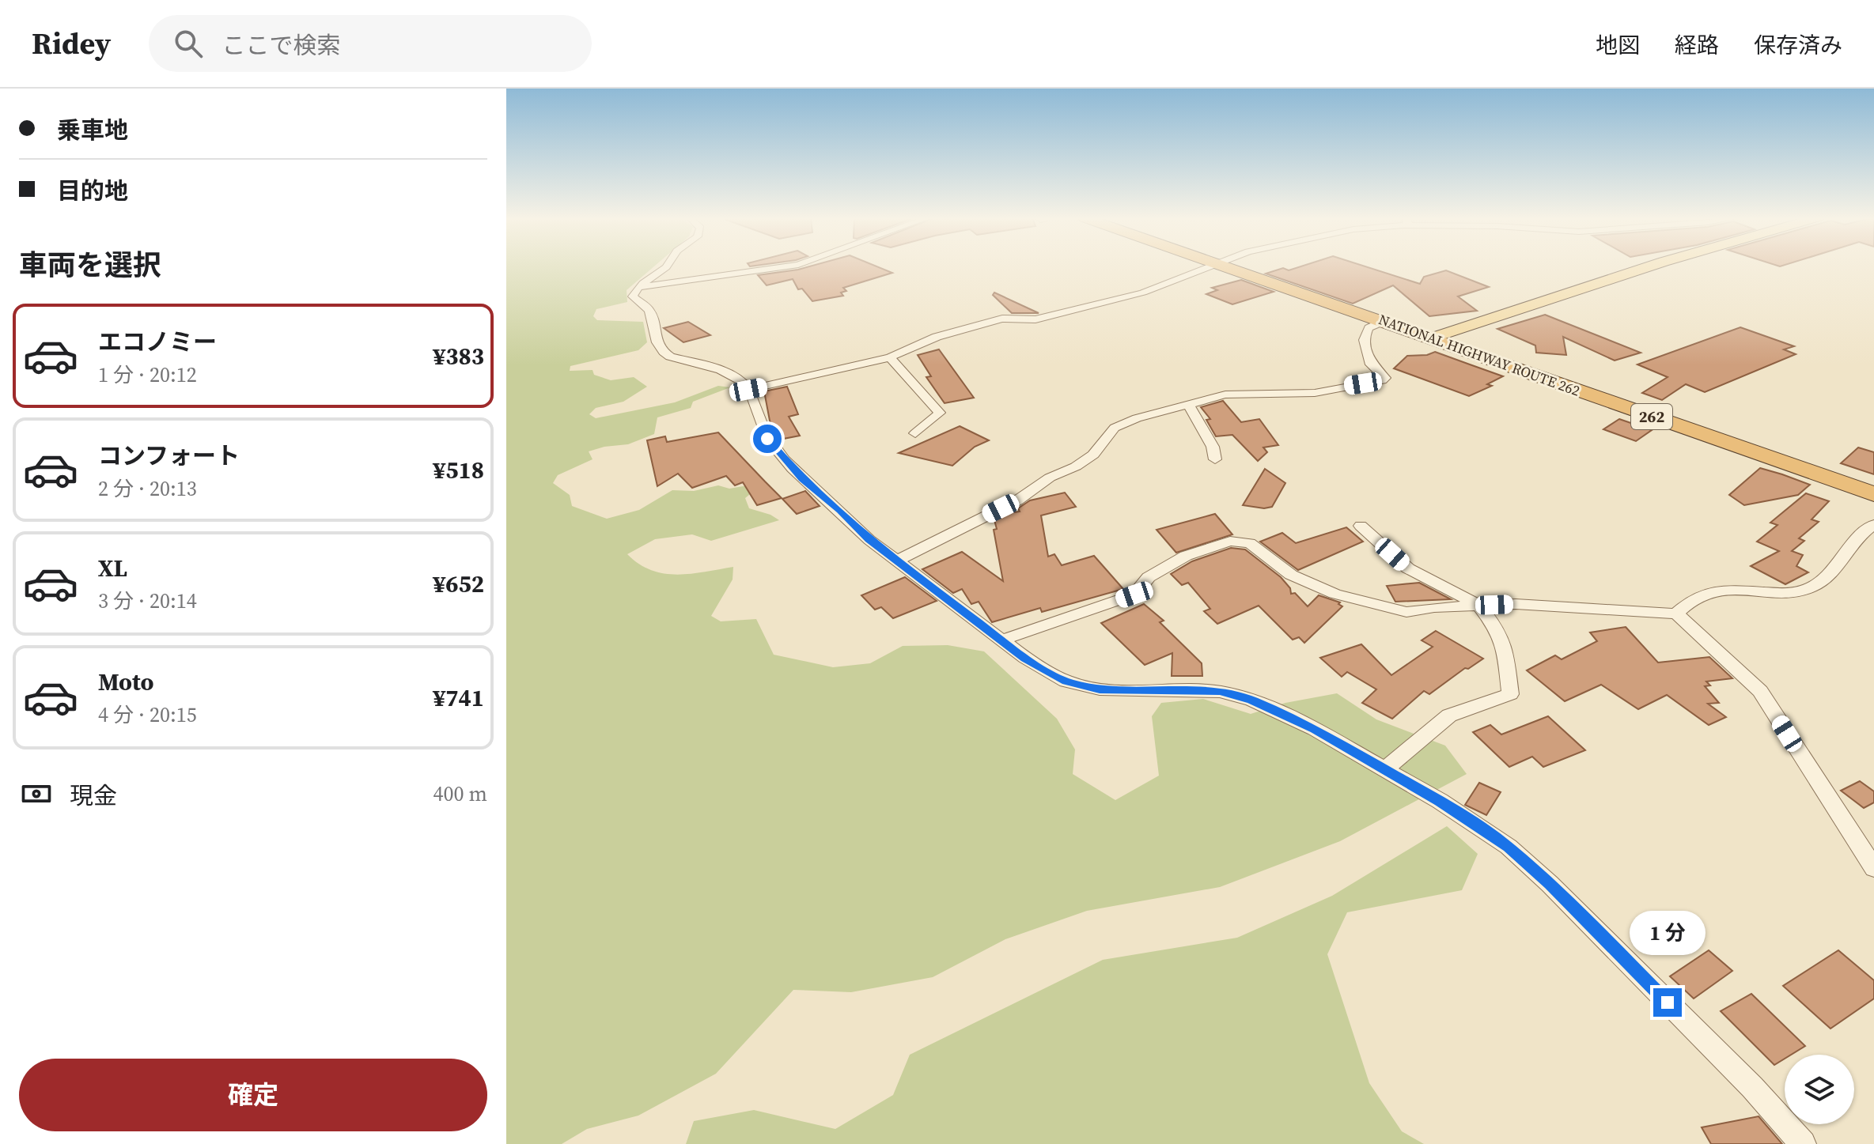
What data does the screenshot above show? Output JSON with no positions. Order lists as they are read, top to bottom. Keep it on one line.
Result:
{"streets":{"highway":["NATIONAL HIGHWAY ROUTE 262","262"]},"page":{"header":"Ridey","search":"ここで検索","nav":["地図","経路","保存済み"],"banner":["乗車地","目的地"],"heading":"車両を選択","list":[{"name":"エコノミー","note":"1 分 · 20:12","value":"¥383"},{"name":"コンフォート","note":"2 分 · 20:13","value":"¥518"},{"name":"XL","note":"3 分 · 20:14","value":"¥652"},{"name":"Moto","note":"4 分 · 20:15","value":"¥741"}],"pay":["現金","400 m"],"bubble":"1 分","buttons":"確定"}}
